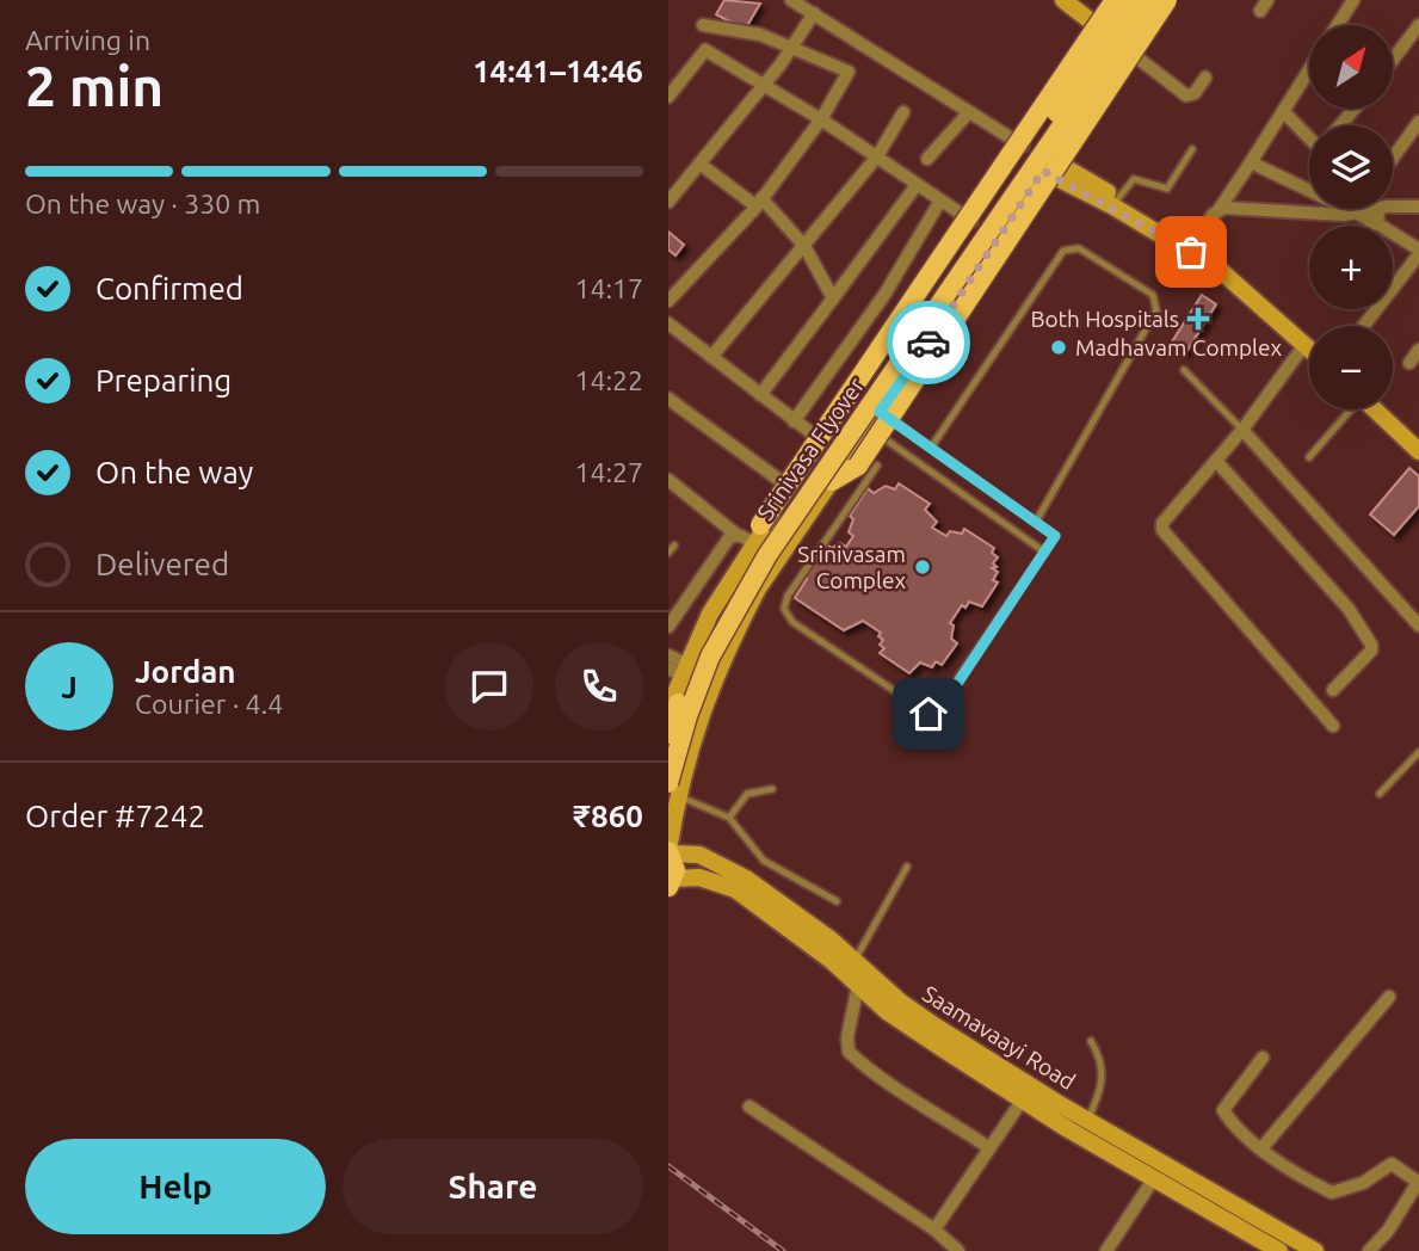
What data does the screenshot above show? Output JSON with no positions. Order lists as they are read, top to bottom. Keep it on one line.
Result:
{"streets":{"main road":["Srinivasa Flyover"],"street":["Saamavaayi Road"]},"places":{"health":["Both Hospitals"],"other":["Madhavam Complex","Srinivasam Complex"]},"north":"top right","page":{"heading":["2 min","Arriving in","14:41–14:46"],"panel":["Jordan","Courier · 4.4","Order #7242","₹860"],"map_buttons":["+","−"],"bar":"On the way · 330 m","list":[["Confirmed","14:17"],["Preparing","14:22"],["On the way","14:27"],"Delivered"],"round":"J","buttons":["Help","Share"]}}
